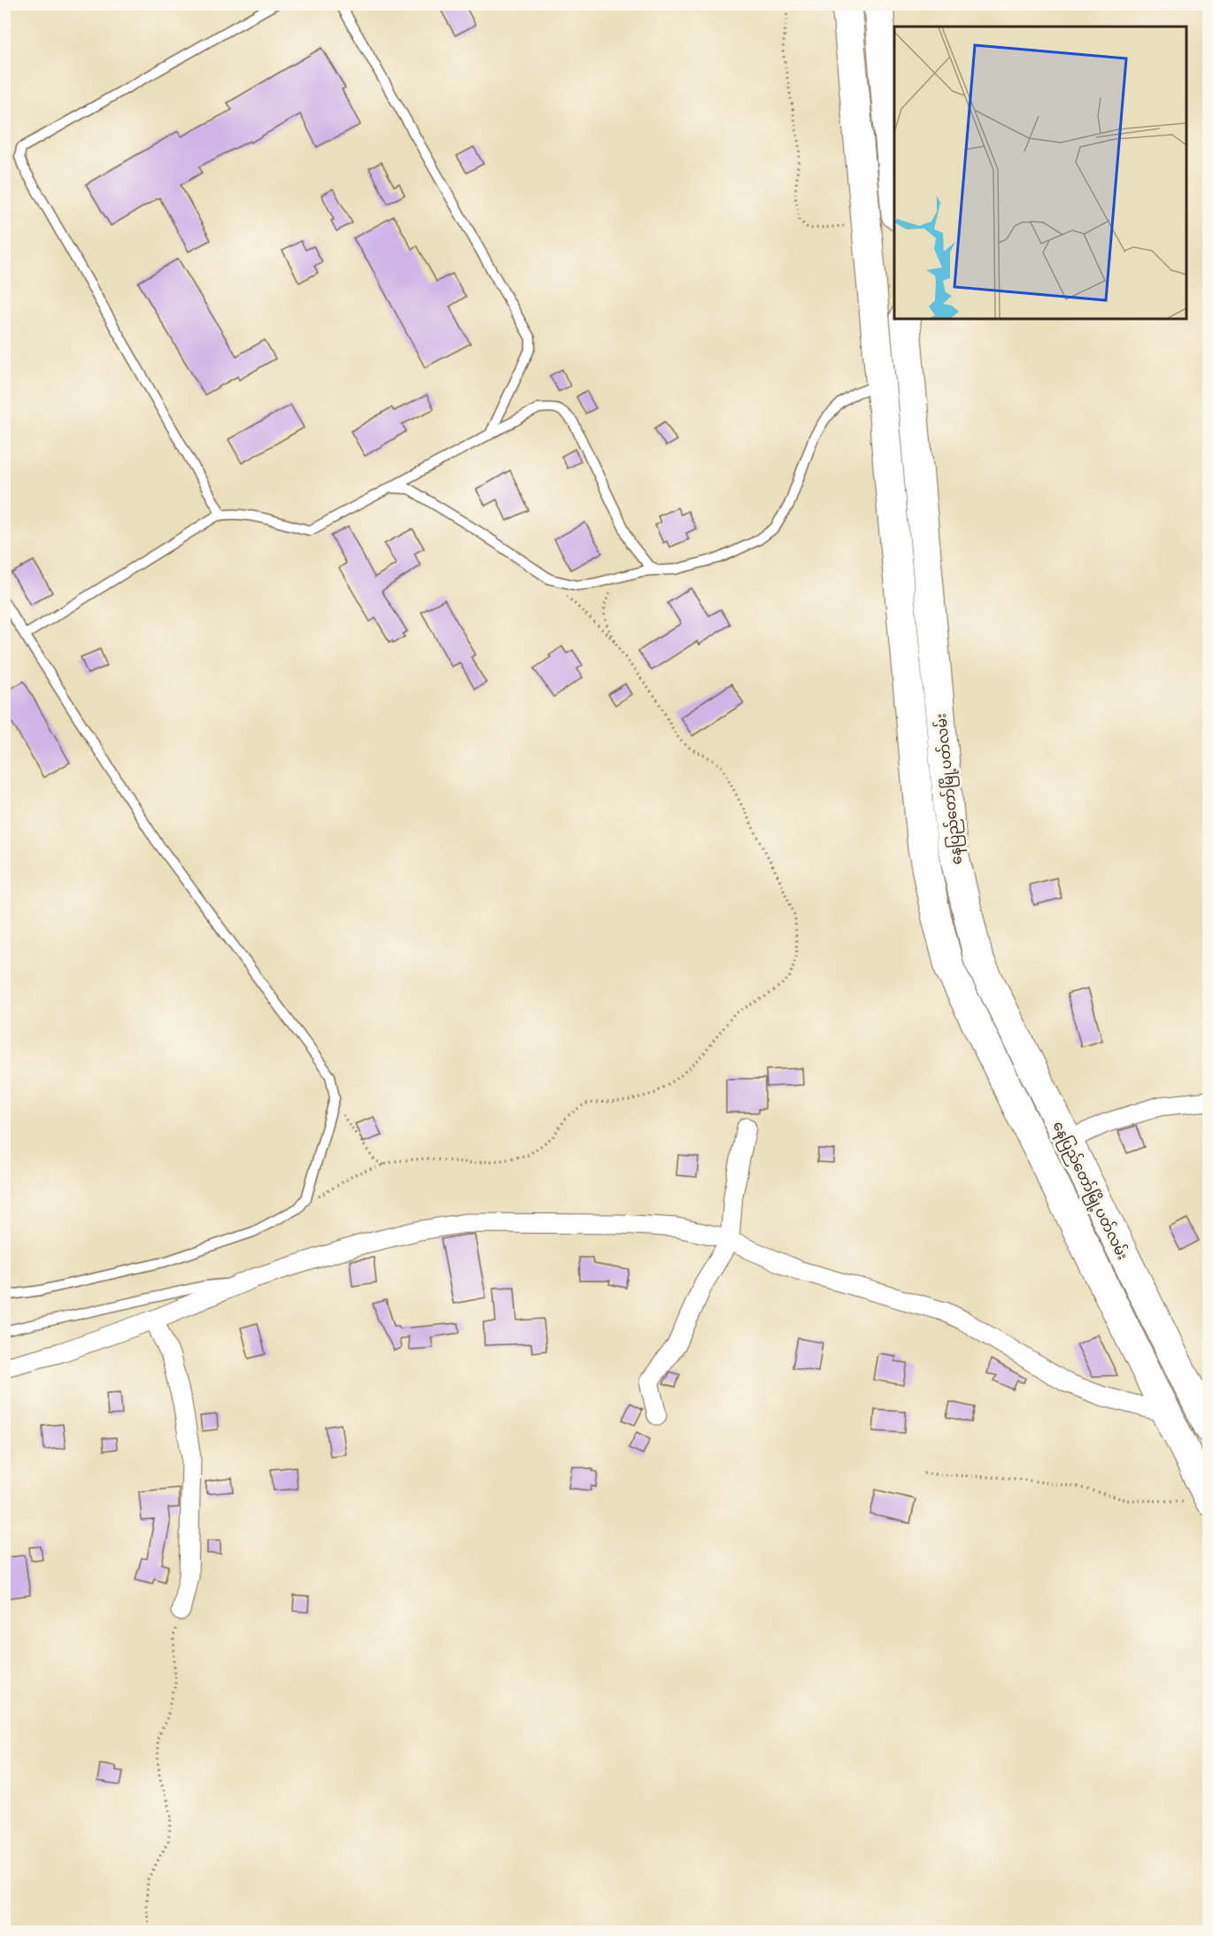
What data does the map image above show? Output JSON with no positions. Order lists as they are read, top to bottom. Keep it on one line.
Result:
{"streets":{"main road":["နေပြည်တော်မြို့ပတ်လမ်း"]}}
